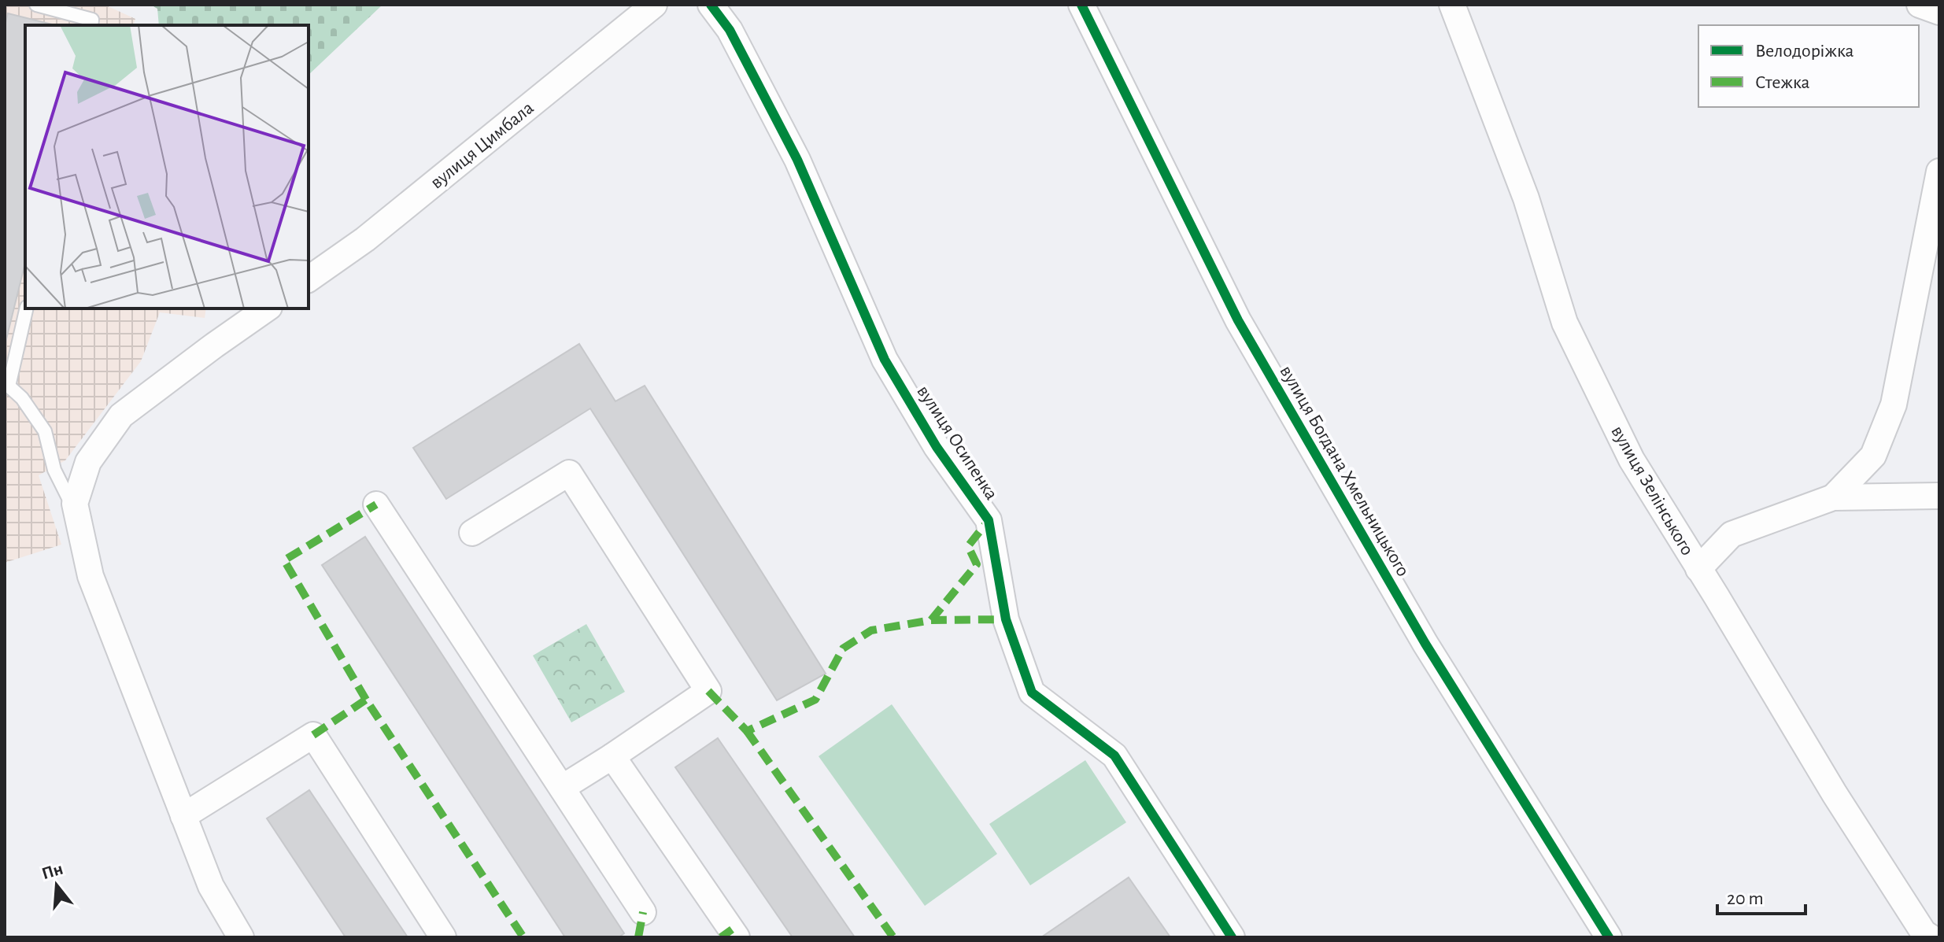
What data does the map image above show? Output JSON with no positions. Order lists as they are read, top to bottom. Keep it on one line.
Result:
{"streets":{"street":["вулиця Цимбала","вулиця Осипенка","вулиця Богдана Хмельницького","вулиця Зелінського"]},"legend":["Велодоріжка","Стежка"],"scale_bar":"20 m","north":"top"}
